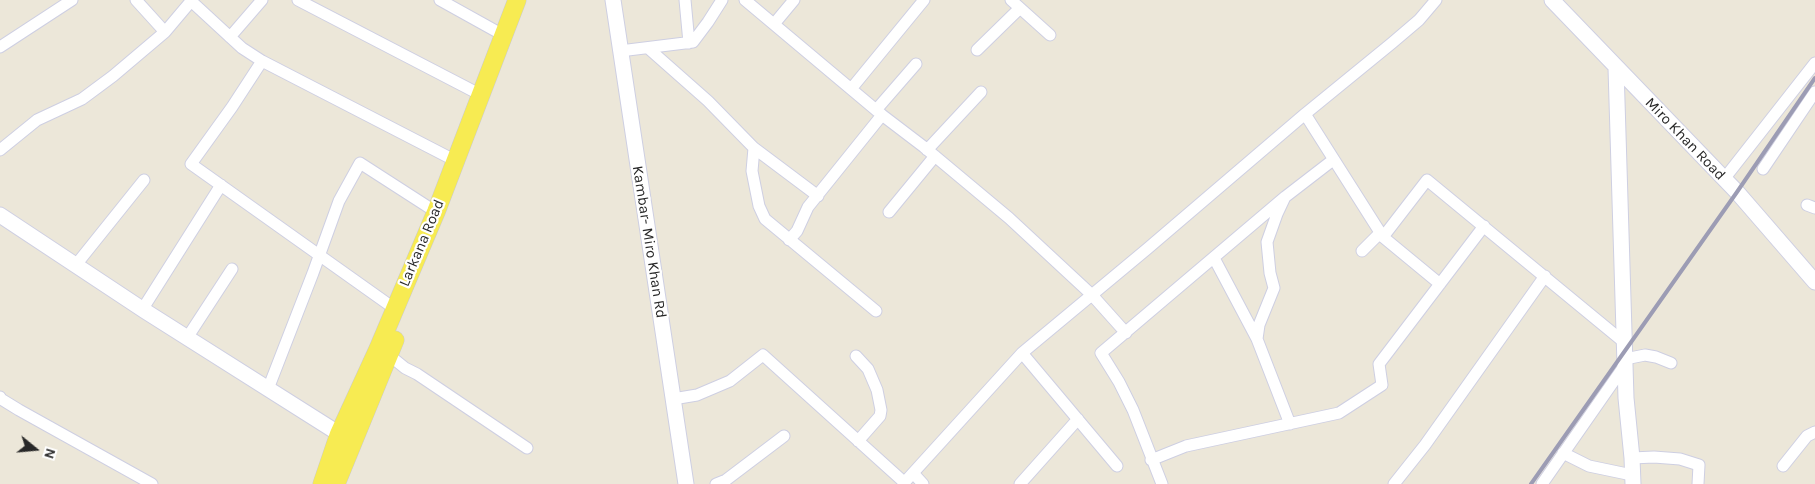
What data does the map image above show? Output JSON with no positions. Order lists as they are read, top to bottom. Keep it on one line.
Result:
{"streets":{"main road":["Miro Khan Road","Kambar- Miro Khan Rd","Larkana Road"]},"north":"right"}
